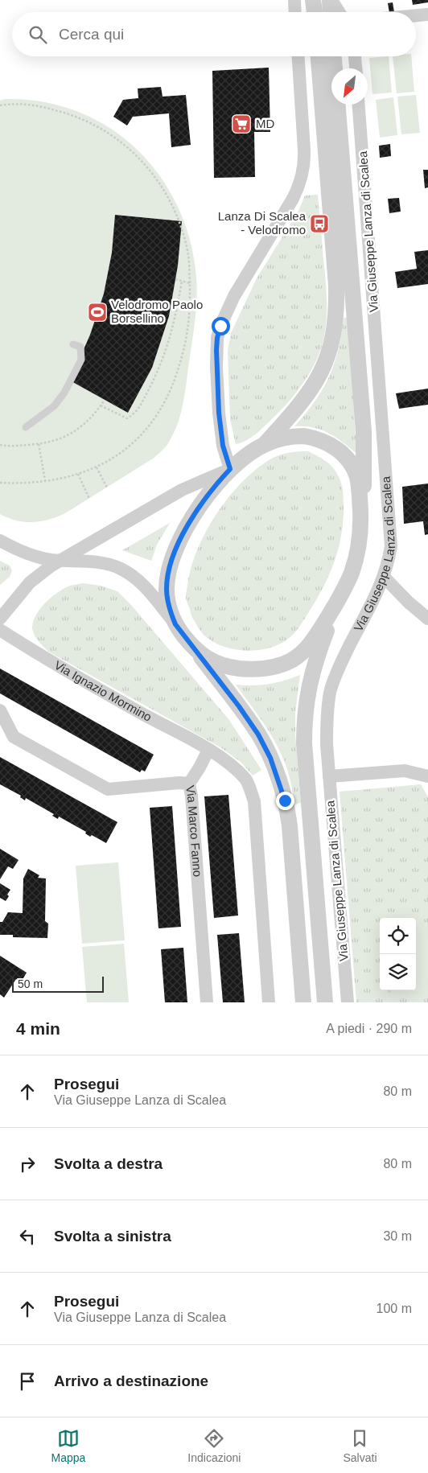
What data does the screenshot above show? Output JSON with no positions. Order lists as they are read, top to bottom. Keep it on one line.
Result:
{"streets":{"street":["Via Giuseppe Lanza di Scalea","Via Ignazio Mormino","Via Marco Fanno"]},"places":{"supermarket":["MD"],"bus stop":["Lanza Di Scalea - Velodromo"],"sports":["Velodromo Paolo Borsellino"]},"scale_bar":"50 m","north":"bottom left","page":{"search":"Cerca qui","scale":"50 m","heading":["4 min","A piedi · 290 m"],"list":[["Prosegui","Via Giuseppe Lanza di Scalea","80 m"],["Svolta a destra","80 m"],["Svolta a sinistra","30 m"],["Prosegui","Via Giuseppe Lanza di Scalea","100 m"],"Arrivo a destinazione"],"nav":["Mappa","Indicazioni","Salvati"]}}
